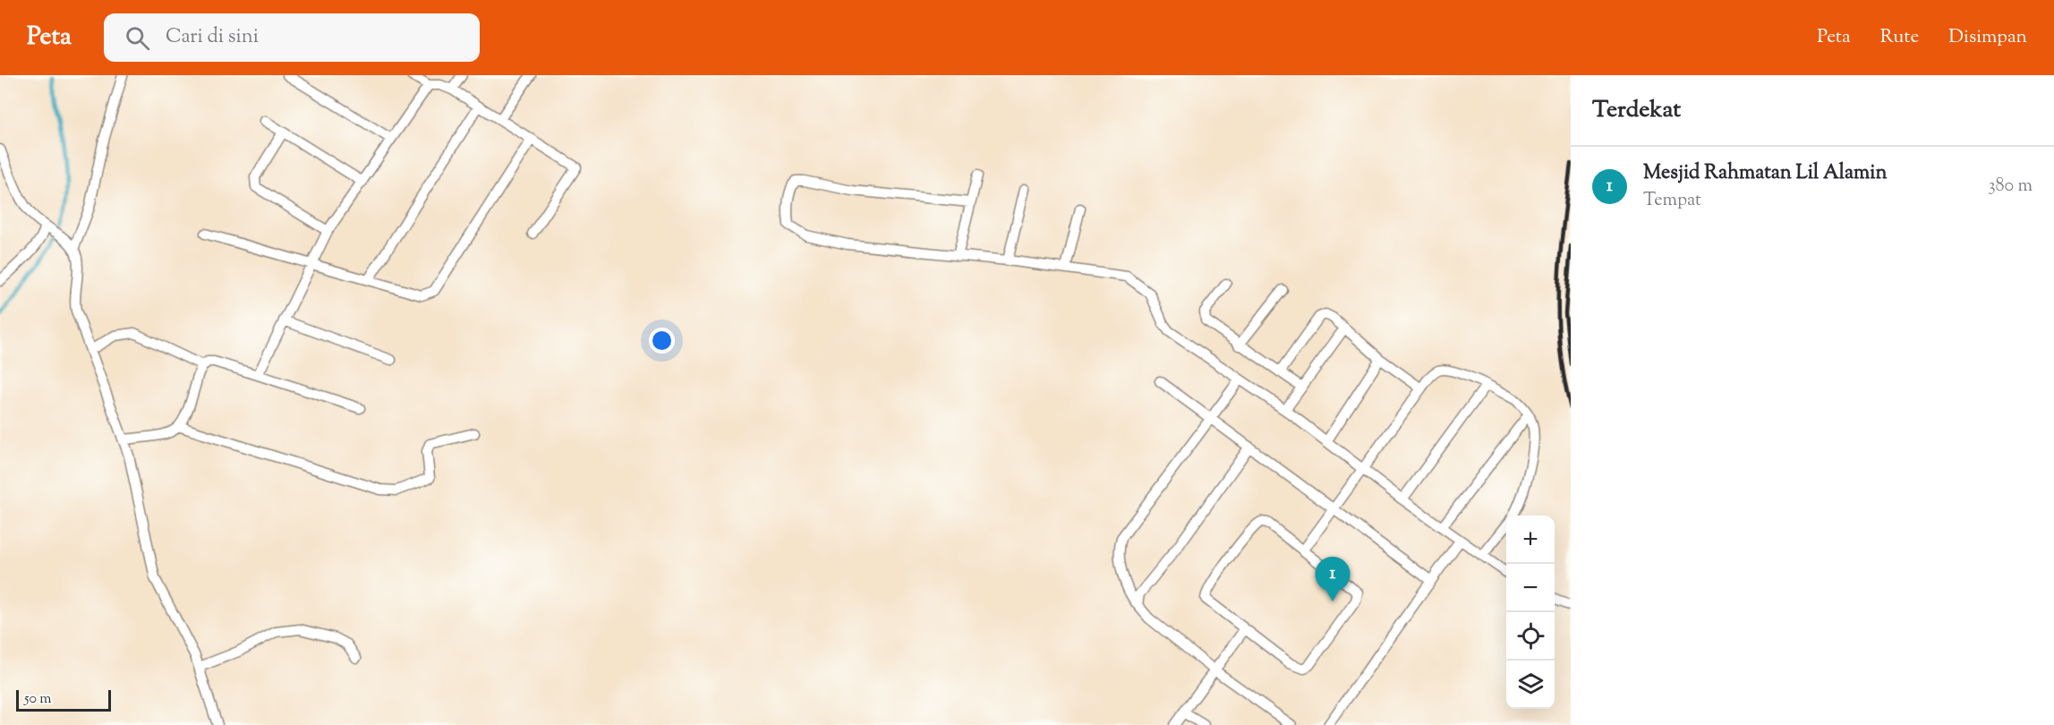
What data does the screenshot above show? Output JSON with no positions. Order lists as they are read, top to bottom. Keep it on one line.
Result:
{"scale_bar":"50 m","page":{"header":"Peta","search":"Cari di sini","nav":["Peta","Rute","Disimpan"],"heading":"Terdekat","list":[{"mark":"1","name":"Mesjid Rahmatan Lil Alamin","note":"Tempat","value":"380 m"}],"map_buttons":["+","−"],"pins":"1","scale":"50 m"}}
